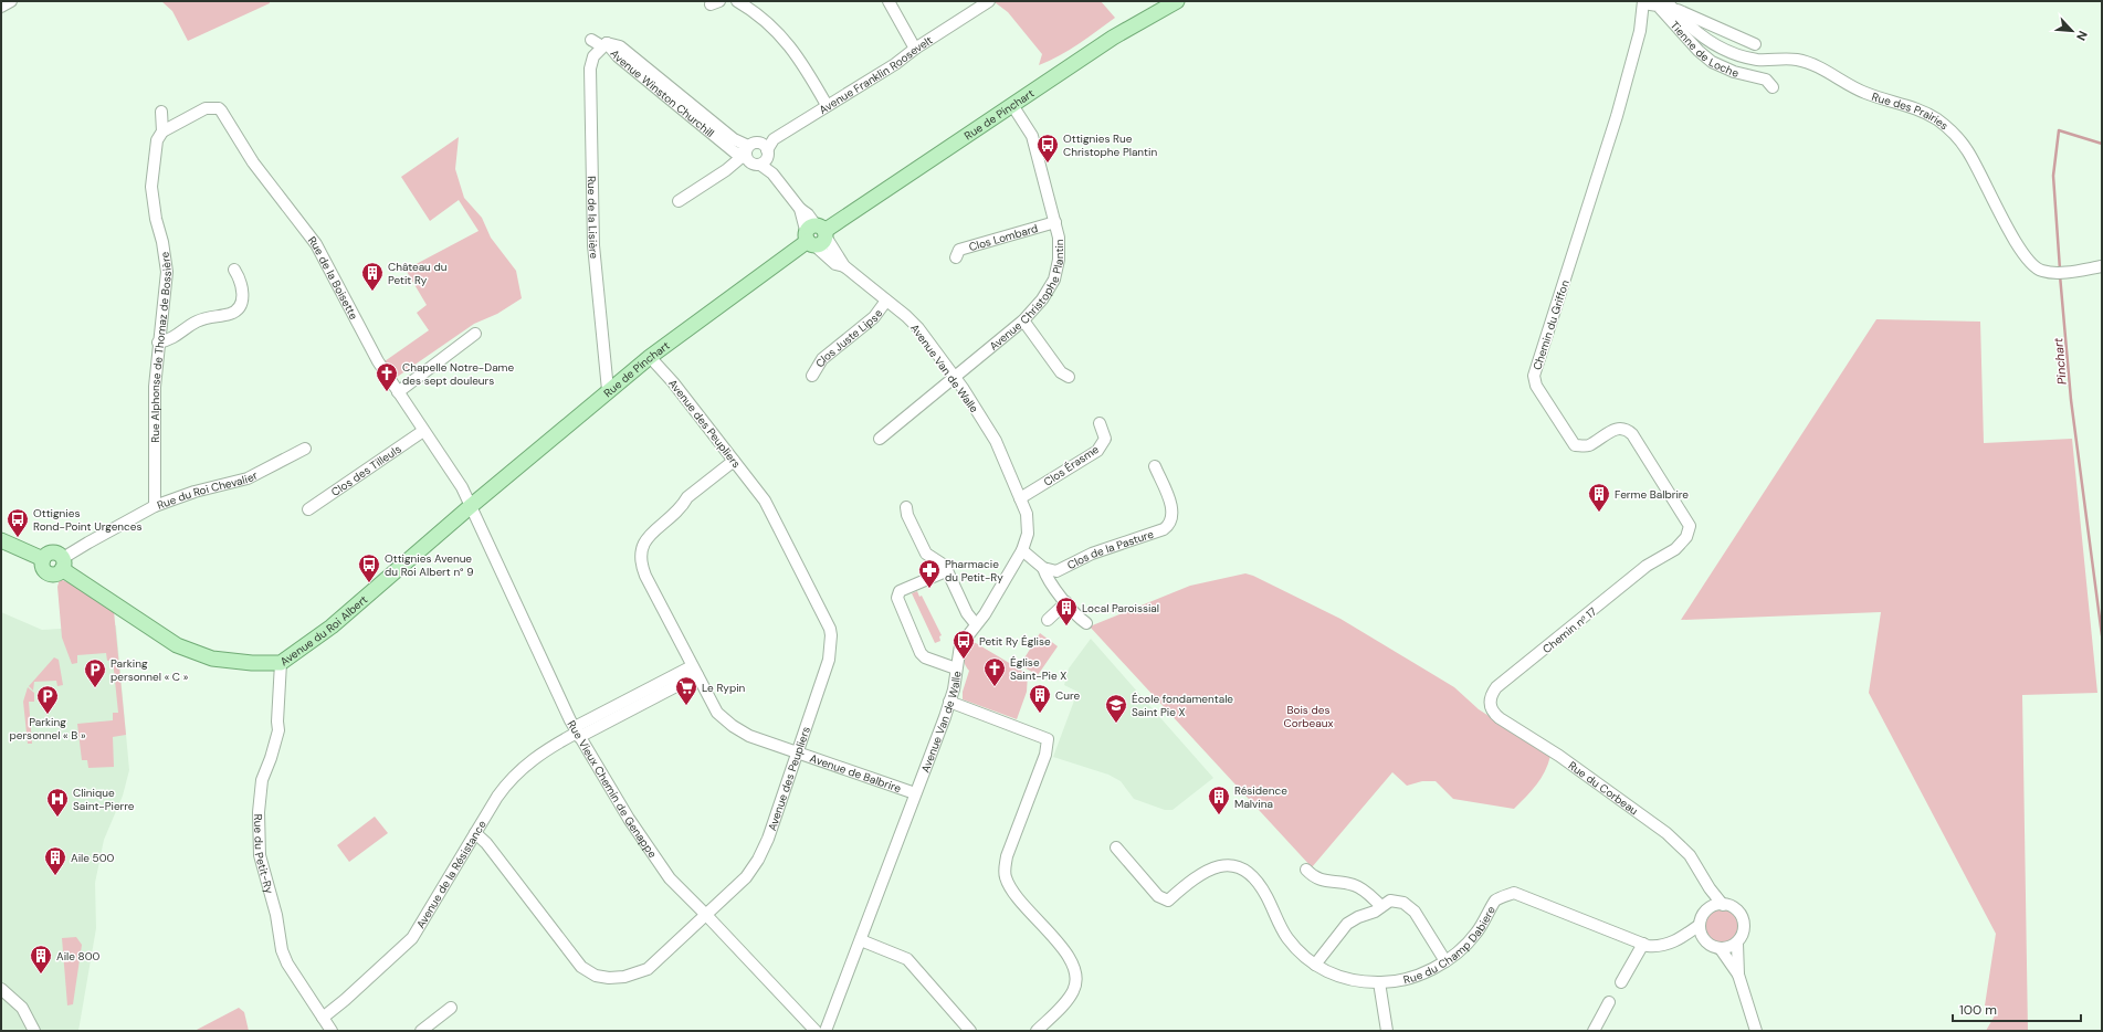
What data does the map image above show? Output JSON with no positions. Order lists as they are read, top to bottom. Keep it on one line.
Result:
{"streets":{"main road":["Rue de Pinchart","Avenue du Roi Albert"],"street":["Tienne de Loche","Avenue Franklin Roosevelt","Avenue Winston Churchill","Rue des Prairies","Rue de la Lisière","Clos Lombard","Rue de la Boisette","Avenue Christophe Plantin","Chemin du Griffon","Clos Juste Lipse","Rue Alphonse de Thomaz de Bossière","Avenue Van de Walle","Avenue des Peupliers","Clos Érasme","Clos des Tilleuls","Rue du Roi Chevalier","Clos de la Pasture","Chemin nᵒ 17","Avenue de Balbrire","Rue du Corbeau","Rue Vieux Chemin de Genappe","Rue du Petit-Ry","Avenue de la Résistance","Rue du Champ Dabiere"]},"crossings":[["Tienne de Loche","Chemin du Griffon"],["Avenue Franklin Roosevelt","Avenue Winston Churchill"],["Avenue Franklin Roosevelt","Avenue Van de Walle"],["Avenue Winston Churchill","Rue de la Lisière"],["Avenue Winston Churchill","Avenue Van de Walle"],["Rue de Pinchart","Rue de la Lisière"],["Rue de Pinchart","Rue de la Boisette"],["Rue de Pinchart","Avenue Christophe Plantin"],["Rue de Pinchart","Avenue Van de Walle"],["Rue de Pinchart","Avenue des Peupliers"],["Rue de Pinchart","Avenue du Roi Albert"],["Rue de Pinchart","Rue Vieux Chemin de Genappe"],["Clos Lombard","Avenue Christophe Plantin"],["Rue de la Boisette","Rue Alphonse de Thomaz de Bossière"],["Rue de la Boisette","Clos des Tilleuls"],["Rue de la Boisette","Avenue du Roi Albert"],["Rue de la Boisette","Rue Vieux Chemin de Genappe"],["Avenue Christophe Plantin","Avenue Van de Walle"],["Chemin du Griffon","Chemin nᵒ 17"],["Clos Juste Lipse","Avenue Van de Walle"],["Rue Alphonse de Thomaz de Bossière","Rue du Roi Chevalier"],["Avenue Van de Walle","Clos Érasme"],["Avenue Van de Walle","Avenue de Balbrire"],["Avenue des Peupliers","Avenue de Balbrire"],["Avenue des Peupliers","Rue Vieux Chemin de Genappe"],["Avenue des Peupliers","Avenue de la Résistance"],["Rue du Roi Chevalier","Avenue du Roi Albert"],["Avenue du Roi Albert","Rue Vieux Chemin de Genappe"],["Avenue du Roi Albert","Rue du Petit-Ry"],["Chemin nᵒ 17","Rue du Corbeau"],["Avenue de Balbrire","Avenue de la Résistance"],["Rue du Corbeau","Rue du Champ Dabiere"],["Rue Vieux Chemin de Genappe","Avenue de la Résistance"],["Rue du Petit-Ry","Avenue de la Résistance"]],"water":["Pinchart"],"parks":["Bois des Corbeaux"],"places":{"bus stop":["Ottignies Rue Christophe Plantin","Ottignies Rond-Point Urgences","Ottignies Avenue du Roi Albert n° 9","Petit Ry Église"],"building":["Château du Petit Ry","Ferme Balbrire","Local Paroissial","Cure","Résidence Malvina","Aile 500","Aile 800"],"church":["Chapelle Notre-Dame des sept douleurs","Église Saint-Pie X"],"pharmacy":["Pharmacie du Petit-Ry"],"parking":["Parking personnel « C »","Parking personnel « B »"],"supermarket":["Le Rypin"],"school or university":["École fondamentale Saint Pie X"],"hospital":["Clinique Saint-Pierre"]},"scale_bar":"100 m","north":"bottom right"}
